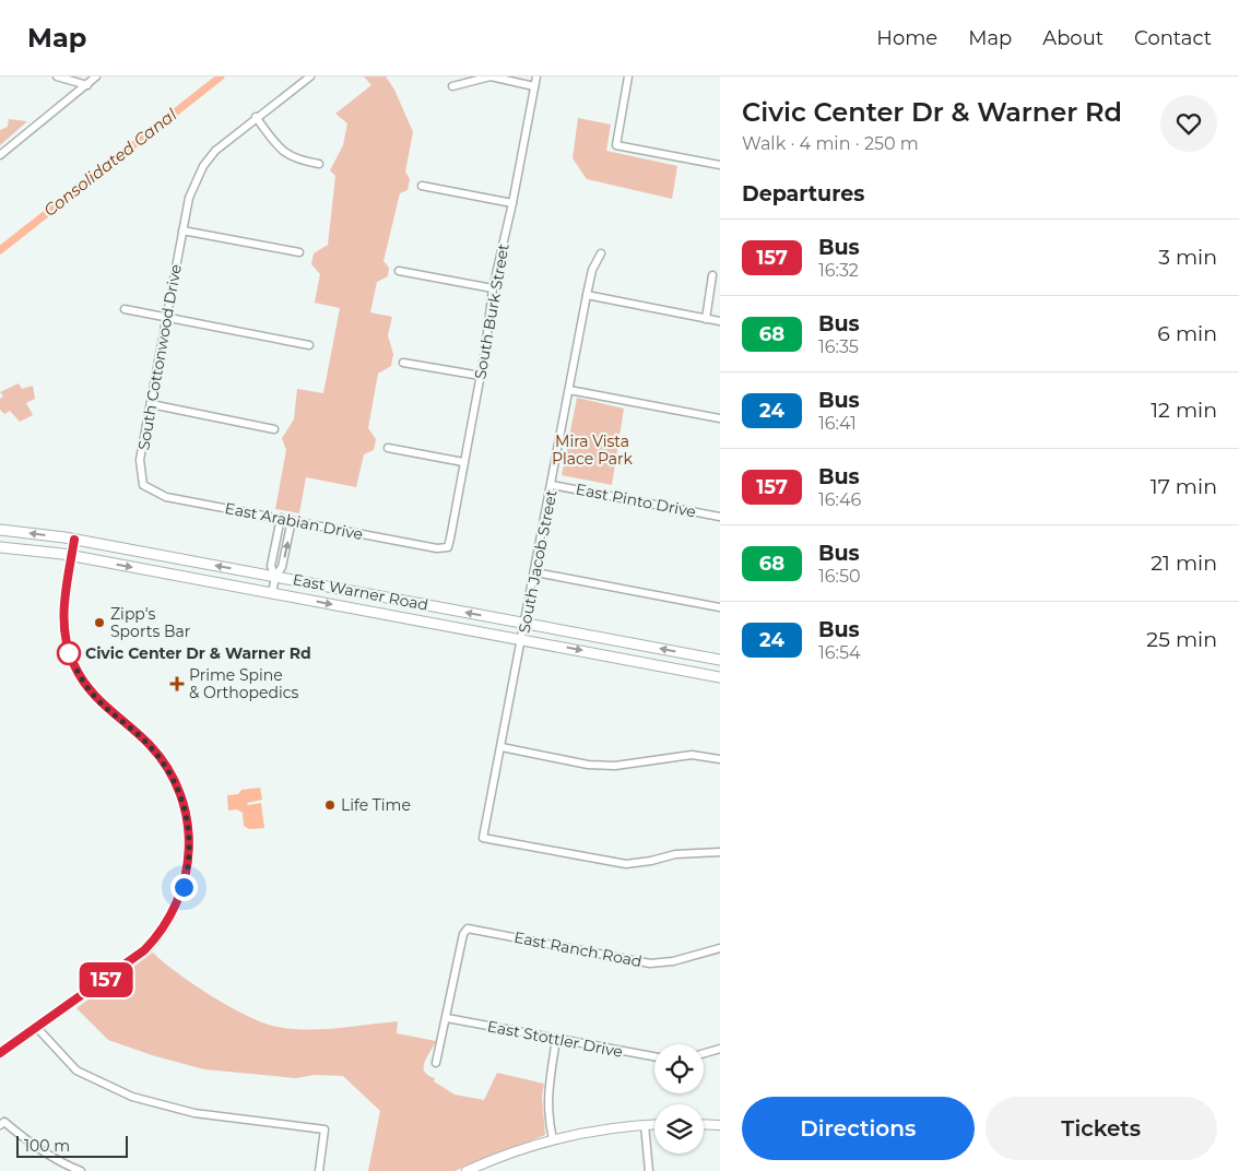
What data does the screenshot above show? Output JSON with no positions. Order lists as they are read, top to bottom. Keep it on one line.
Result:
{"streets":{"main road":["East Warner Road"],"street":["South Burk Street","South Cottonwood Drive","East Pinto Drive","East Arabian Drive","South Jacob Street","East Ranch Road","East Stottler Drive"]},"crossings":[["South Burk Street","East Arabian Drive"],["South Cottonwood Drive","East Arabian Drive"],["East Pinto Drive","South Jacob Street"],["South Jacob Street","East Warner Road"],["East Ranch Road","East Stottler Drive"]],"water":["Consolidated Canal"],"parks":["Mira Vista Place Park"],"places":{"other":["Zipp's Sports Bar","Civic Center Dr & Warner Rd","Life Time"],"health":["Prime Spine & Orthopedics"]},"lines":["bus line 157"],"scale_bar":"100 m","page":{"header":"Map","nav":["Home","Map","About","Contact"],"on_map":"157","heading":[["Civic Center Dr & Warner Rd","Walk · 4 min · 250 m"],"Departures"],"list":[{"mark":"157","name":"Bus","note":"16:32","value":"3 min"},{"mark":"68","name":"Bus","note":"16:35","value":"6 min"},{"mark":"24","name":"Bus","note":"16:41","value":"12 min"},{"mark":"157","name":"Bus","note":"16:46","value":"17 min"},{"mark":"68","name":"Bus","note":"16:50","value":"21 min"},{"mark":"24","name":"Bus","note":"16:54","value":"25 min"}],"buttons":["Directions","Tickets"],"scale":"100 m"}}
